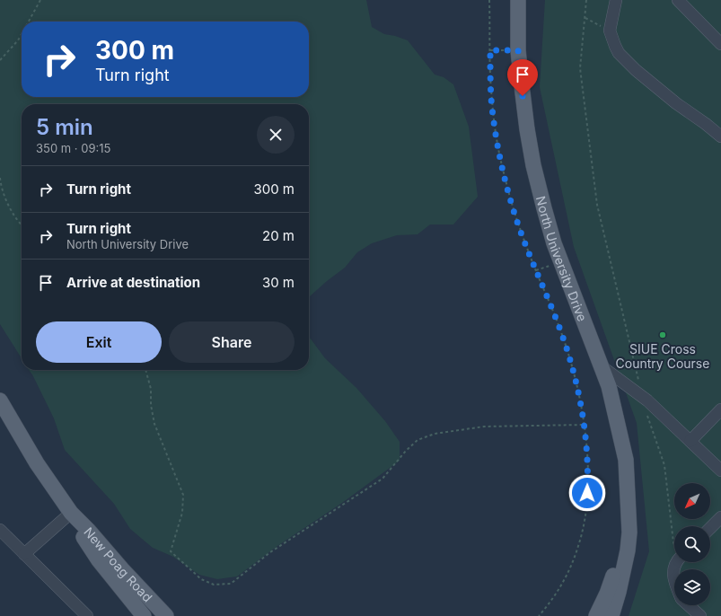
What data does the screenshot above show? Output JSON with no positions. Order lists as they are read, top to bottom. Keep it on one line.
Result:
{"streets":{"main road":["North University Drive","New Poag Road"]},"places":["SIUE Cross Country Course"],"north":"bottom left","page":{"turn":["300 m","Turn right"],"heading":["5 min","350 m · 09:15"],"list":[{"name":"Turn right","value":"300 m"},{"name":"Turn right","note":"North University Drive","value":"20 m"},{"name":"Arrive at destination","value":"30 m"}],"buttons":["Exit","Share"]}}
